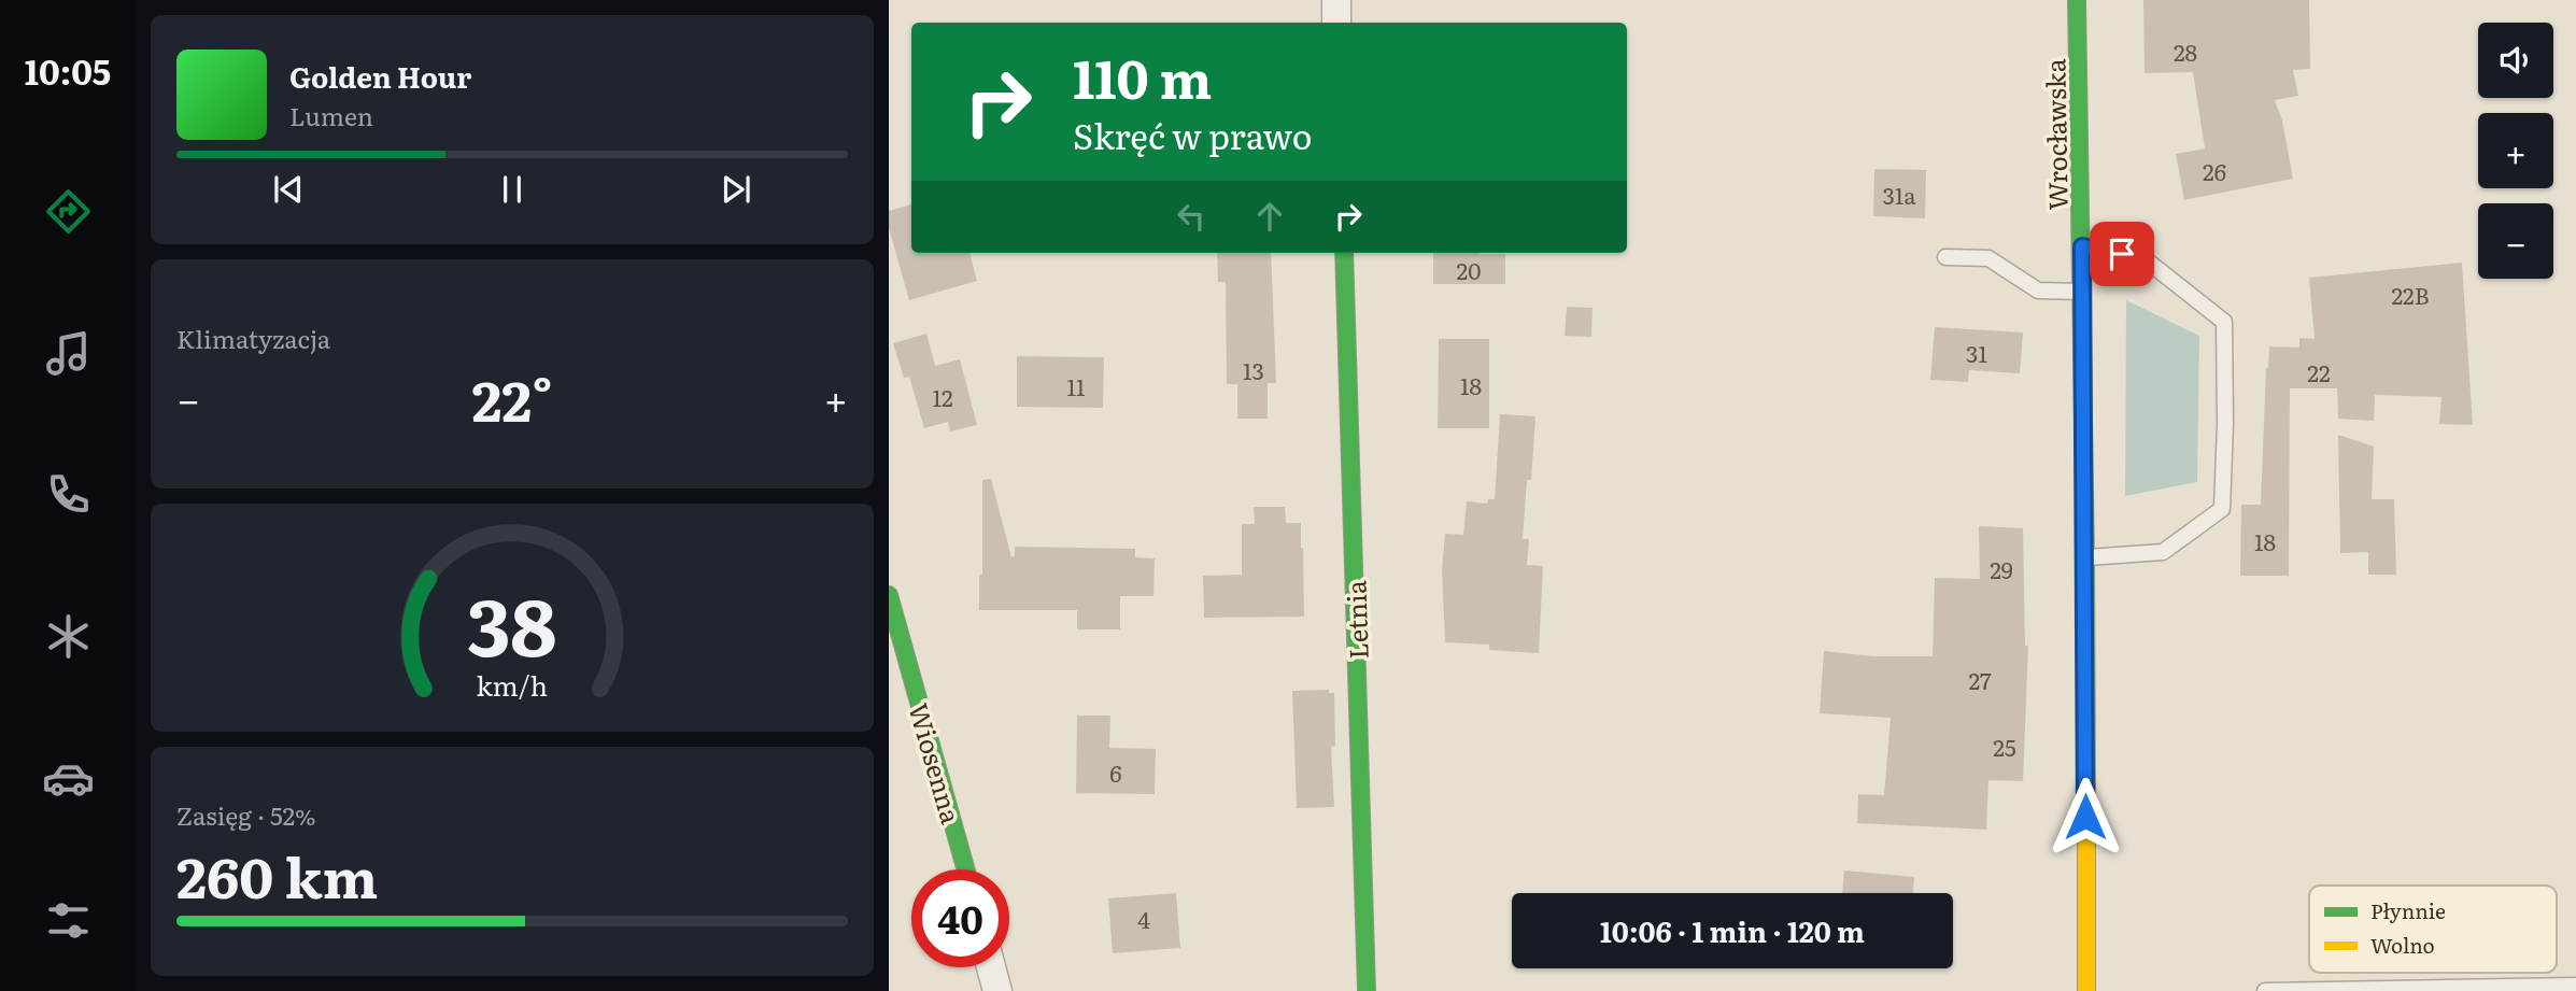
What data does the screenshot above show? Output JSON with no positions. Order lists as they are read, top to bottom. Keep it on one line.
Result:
{"streets":{"street":["Wrocławska","Letnia","Wiosenna"]},"house_numbers":["28","26","31a","20","22B","31","13","22","18","11","12","18","29","27","25","6","4"],"legend":["Płynnie","Wolno"],"page":{"tabs":"10:05","map_buttons":["+","−"],"turn":["110 m","Skręć w prawo"],"song":["Golden Hour","Lumen"],"tile":["Klimatyzacja",["Zasięg · 52%","260 km"]],"heat":["−","22°","+"],"limit":"40","trip":"10:06 · 1 min · 120 m","gauge":["38","km/h"]}}
